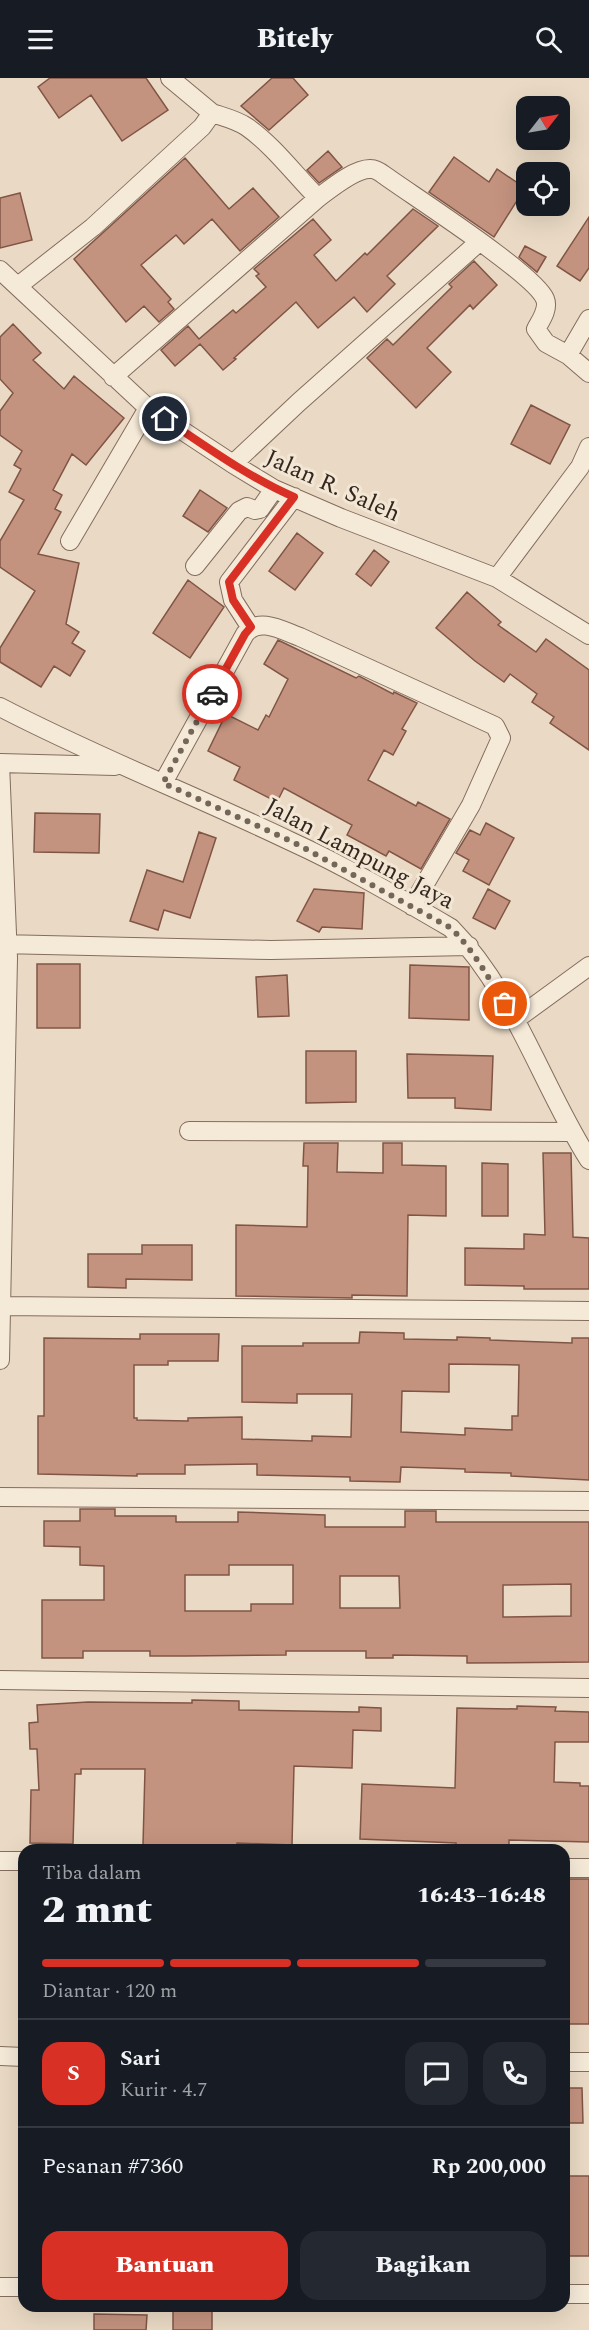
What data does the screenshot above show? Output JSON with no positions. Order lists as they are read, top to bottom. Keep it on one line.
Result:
{"streets":{"street":["Jalan R. Saleh","Jalan Lampung Jaya"]},"north":"top right","page":{"header":"Bitely","heading":["2 mnt","Tiba dalam","16:43–16:48"],"panel":["Sari","Kurir · 4.7","Pesanan #7360","Rp 200,000"],"bar":"Diantar · 120 m","round":"S","buttons":["Bantuan","Bagikan"]}}
